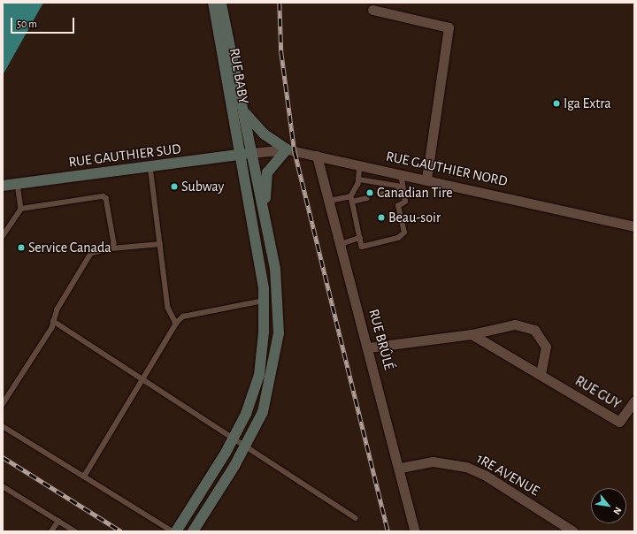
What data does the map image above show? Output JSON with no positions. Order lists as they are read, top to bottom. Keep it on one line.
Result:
{"streets":{"main road":["RUE BABY","RUE GAUTHIER SUD"],"street":["RUE GAUTHIER NORD","RUE BRÛLÉ","RUE GUY","1RE AVENUE"]},"crossings":[["RUE BABY","RUE GAUTHIER SUD"],["RUE BABY","RUE GAUTHIER NORD"],["RUE GAUTHIER SUD","RUE GAUTHIER NORD"],["RUE GAUTHIER NORD","RUE BRÛLÉ"],["RUE BRÛLÉ","1RE AVENUE"]],"places":["Iga Extra","Subway","Canadian Tire","Beau-soir","Service Canada"],"scale_bar":"50 m","north":"bottom right"}
